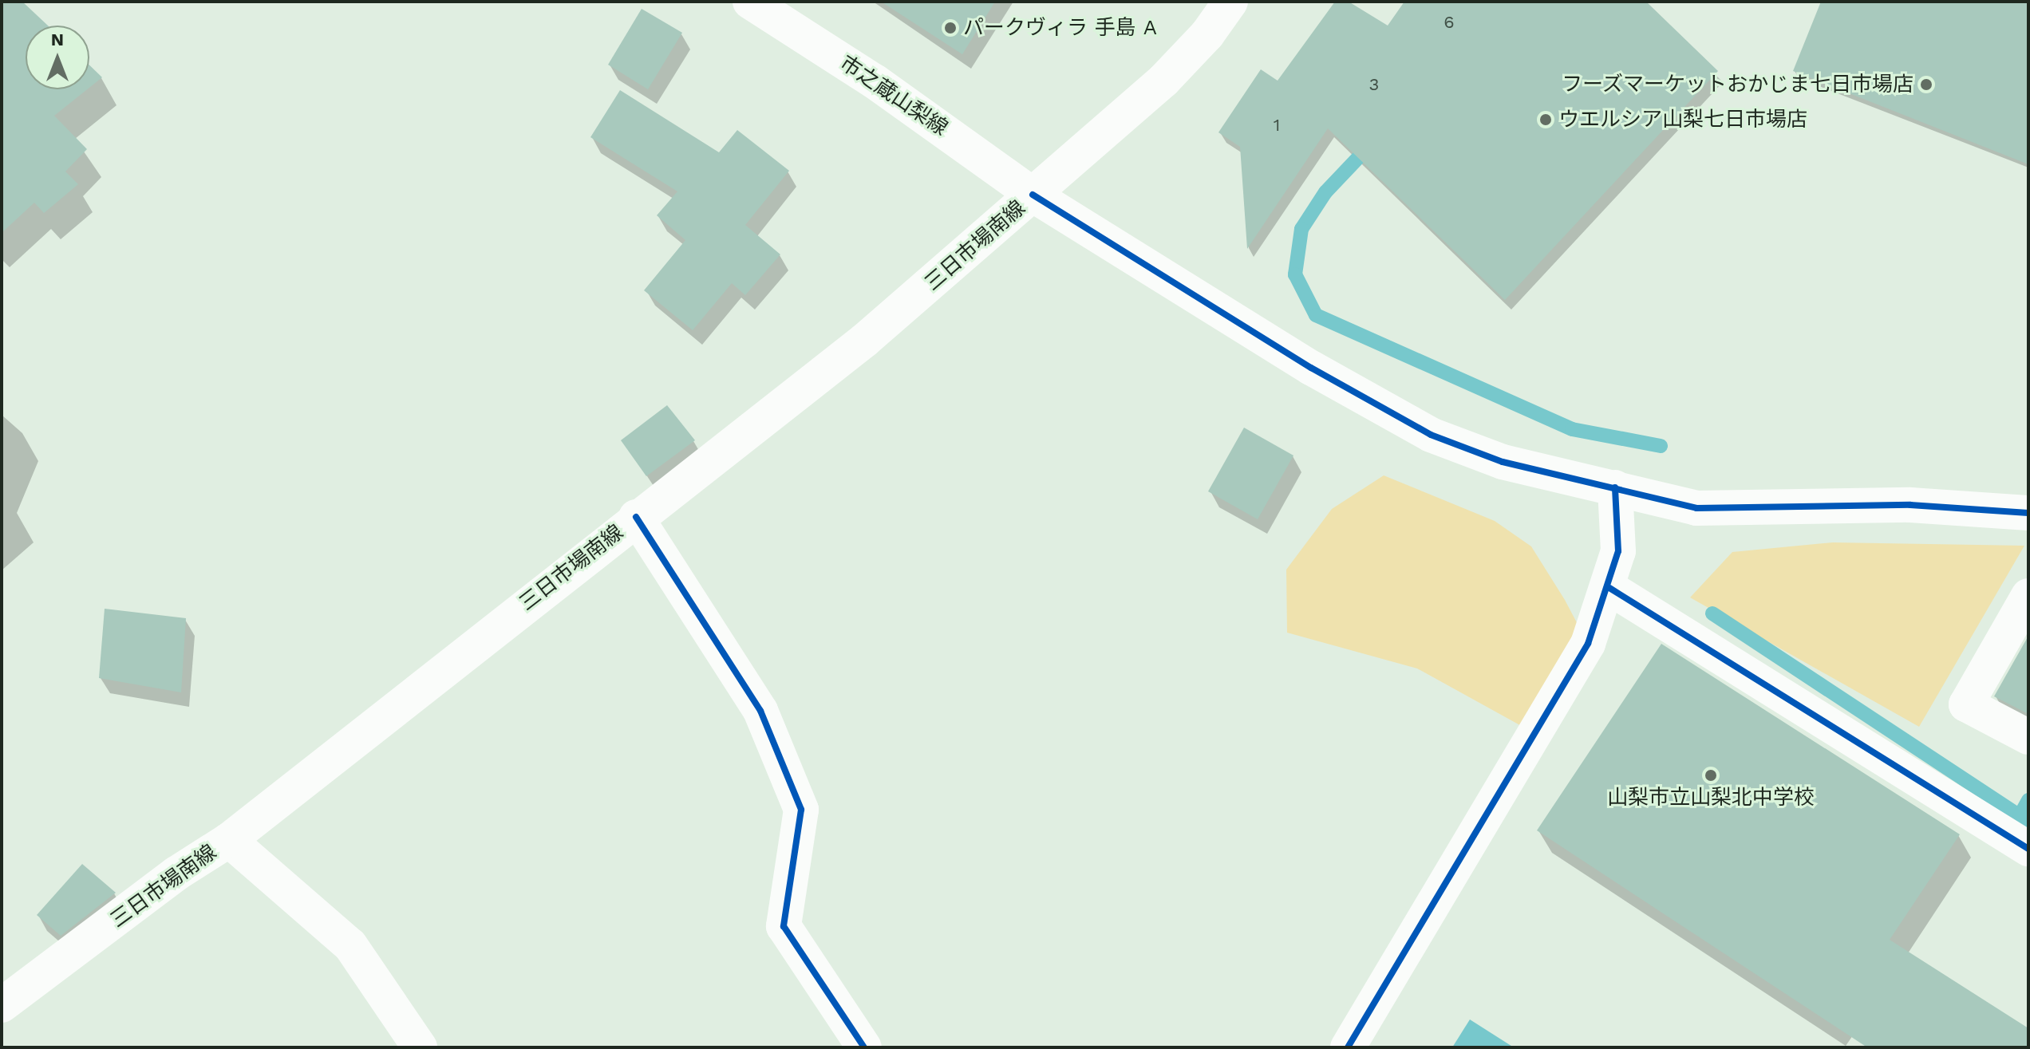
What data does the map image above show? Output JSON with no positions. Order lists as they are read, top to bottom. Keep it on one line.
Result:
{"streets":{"street":["市之蔵山梨線","三日市場南線"]},"crossings":[["市之蔵山梨線","三日市場南線"]],"places":["パークヴィラ 手島 A","フーズマーケットおかじま七日市場店","ウエルシア山梨七日市場店","山梨市立山梨北中学校"],"house_numbers":["6","3","1"],"north":"top"}
